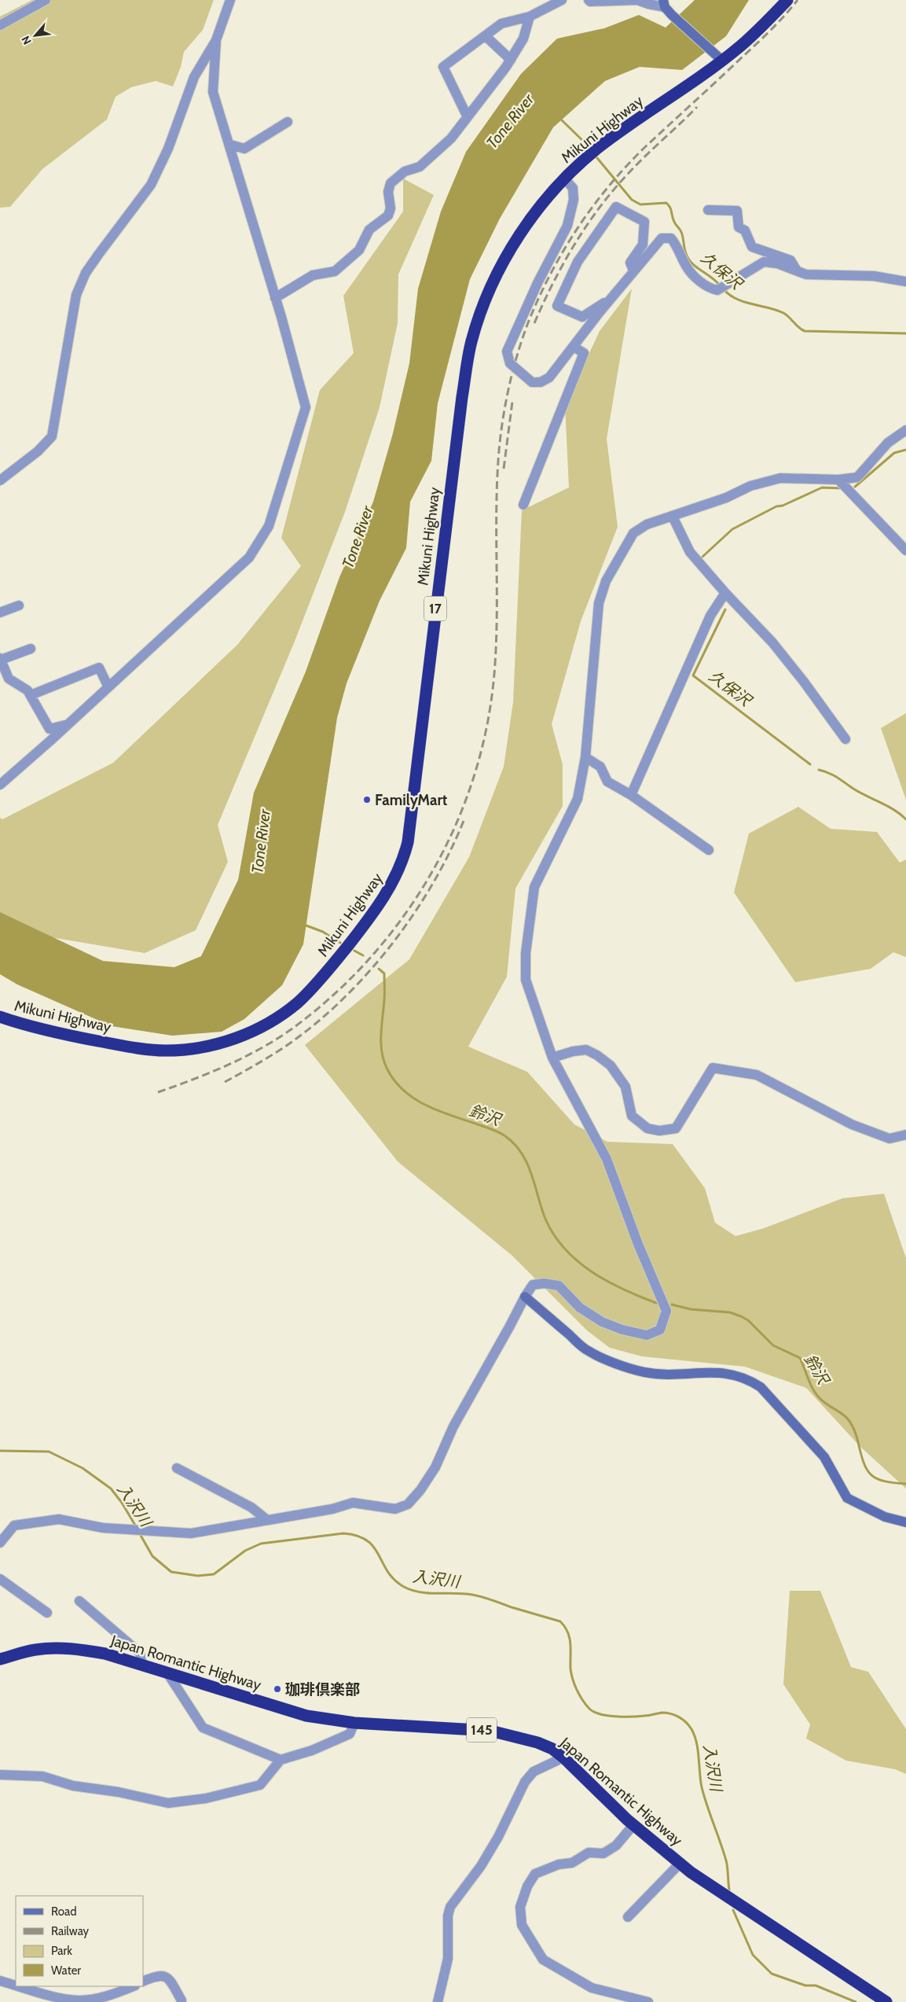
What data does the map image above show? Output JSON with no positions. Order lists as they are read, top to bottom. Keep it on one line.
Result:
{"streets":{"highway":["Mikuni Highway","17","Japan Romantic Highway","145"]},"water":["Tone River","久保沢","鈴沢","入沢川"],"places":["FamilyMart","珈琲倶楽部"],"legend":["Road","Railway","Park","Water"],"north":"bottom left"}
